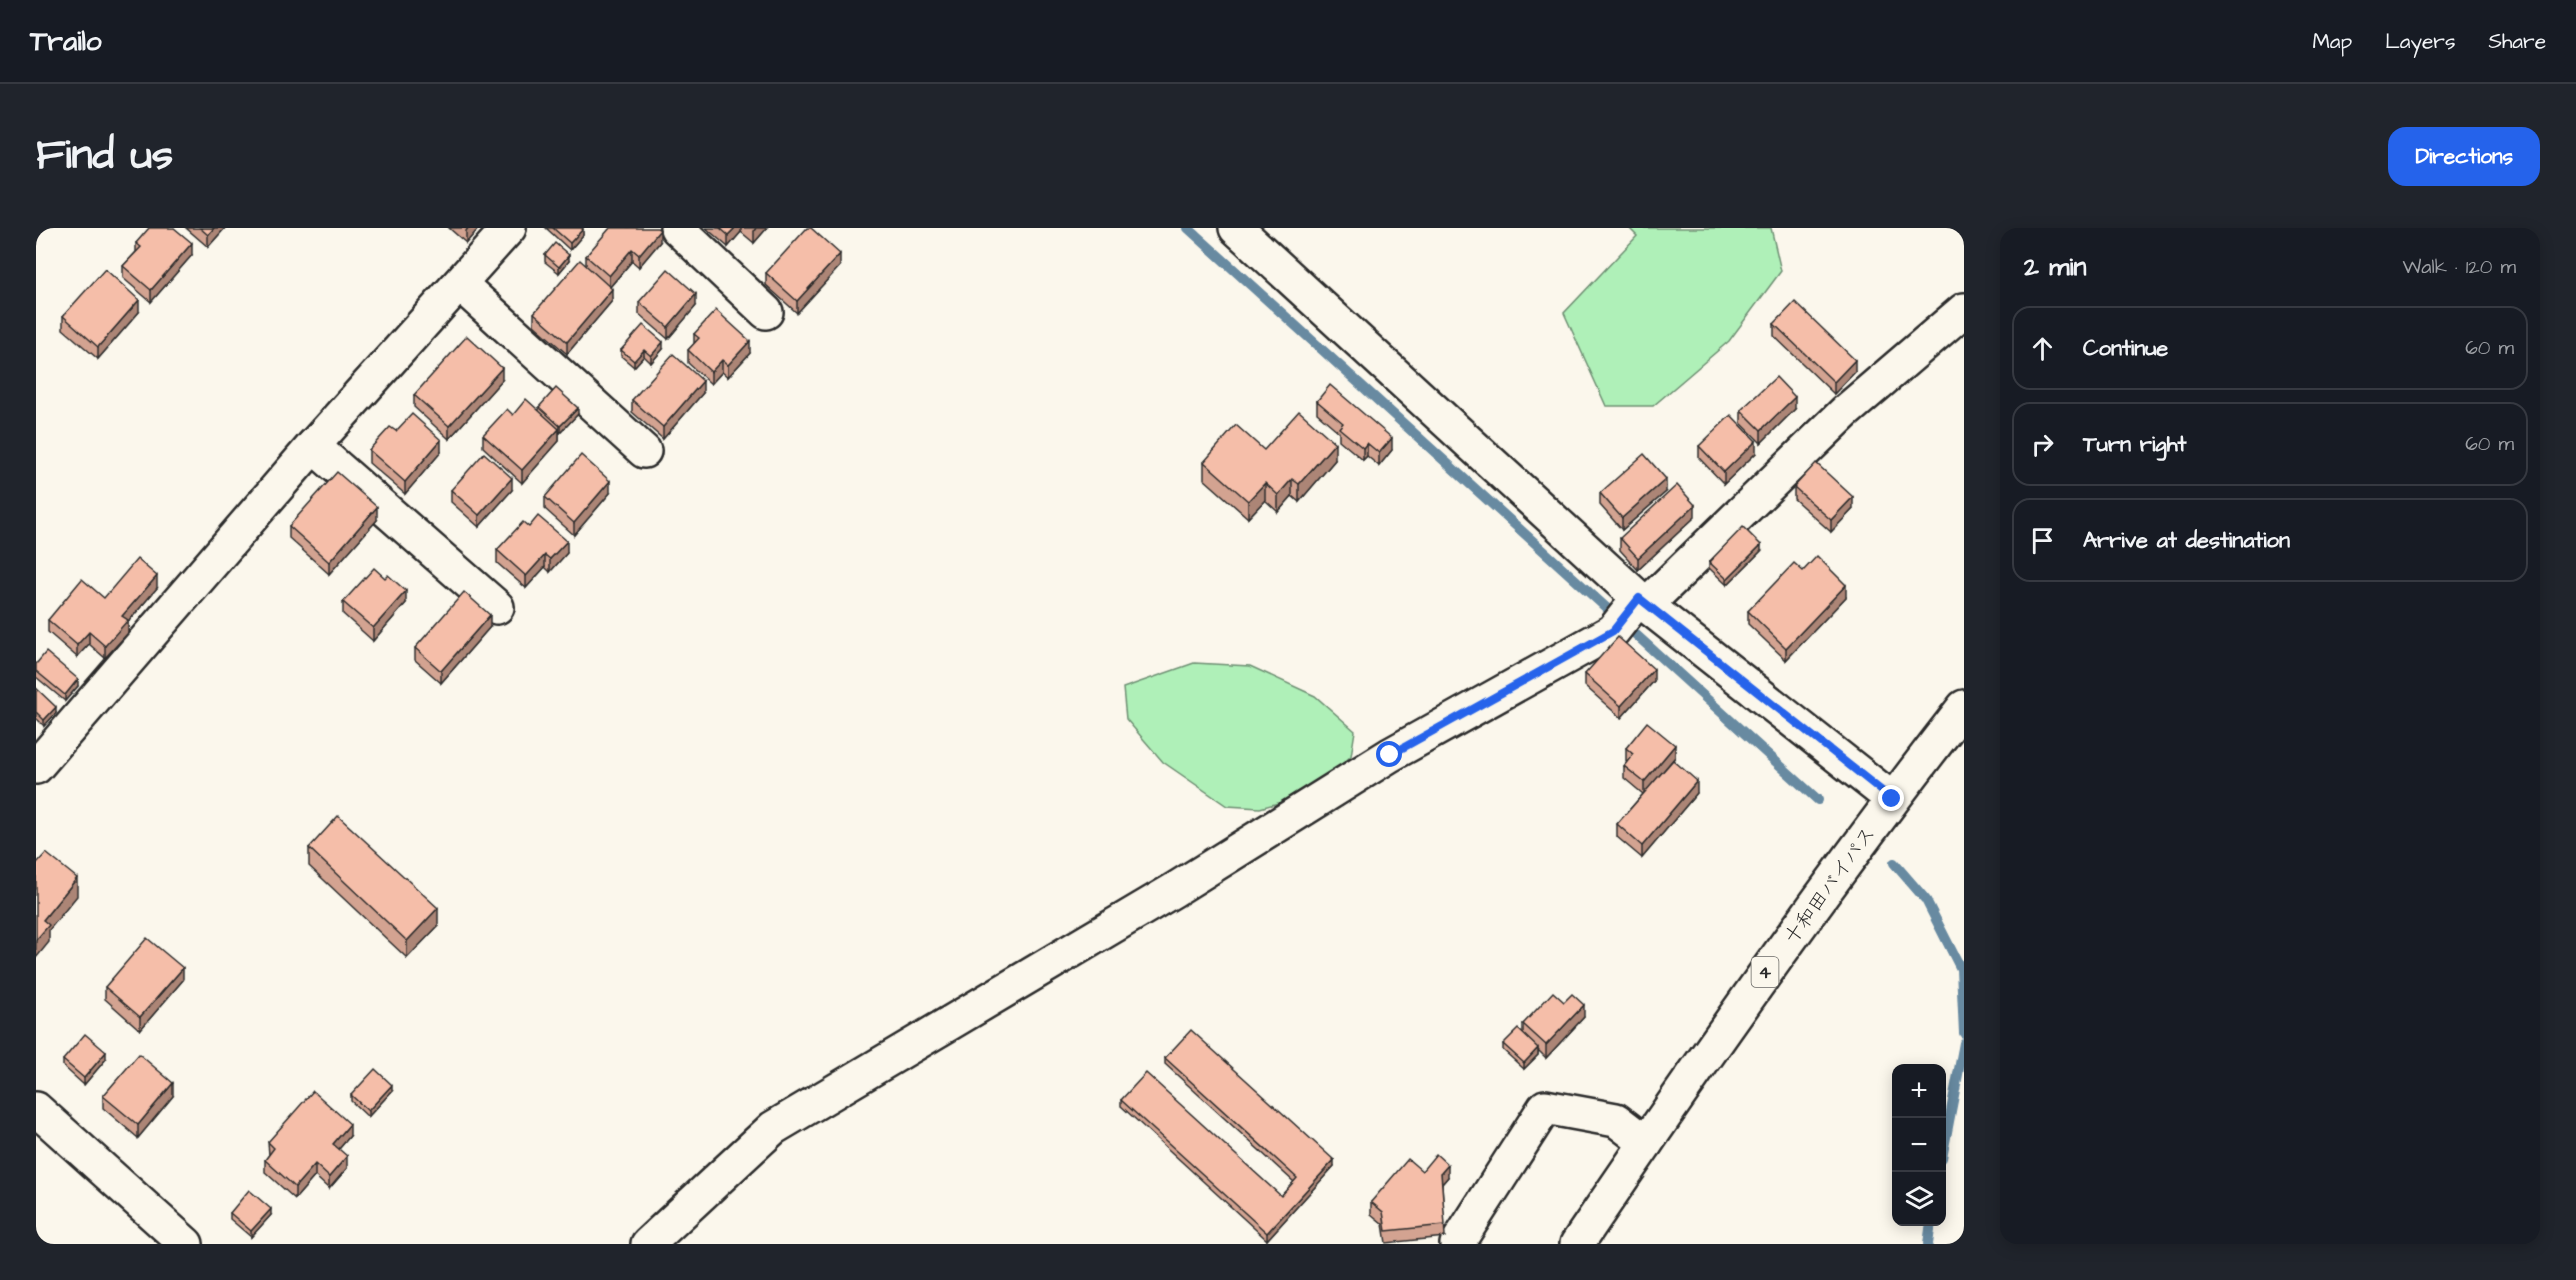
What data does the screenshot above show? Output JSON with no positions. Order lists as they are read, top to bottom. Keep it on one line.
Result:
{"streets":{"main road":["十和田バイパス","4"]},"page":{"header":"Trailo","nav":["Map","Layers","Share"],"title":"Find us","buttons":"Directions","heading":["2 min","Walk · 120 m"],"list":[["Continue","60 m"],["Turn right","60 m"],"Arrive at destination"],"map_buttons":["+","−"]}}
